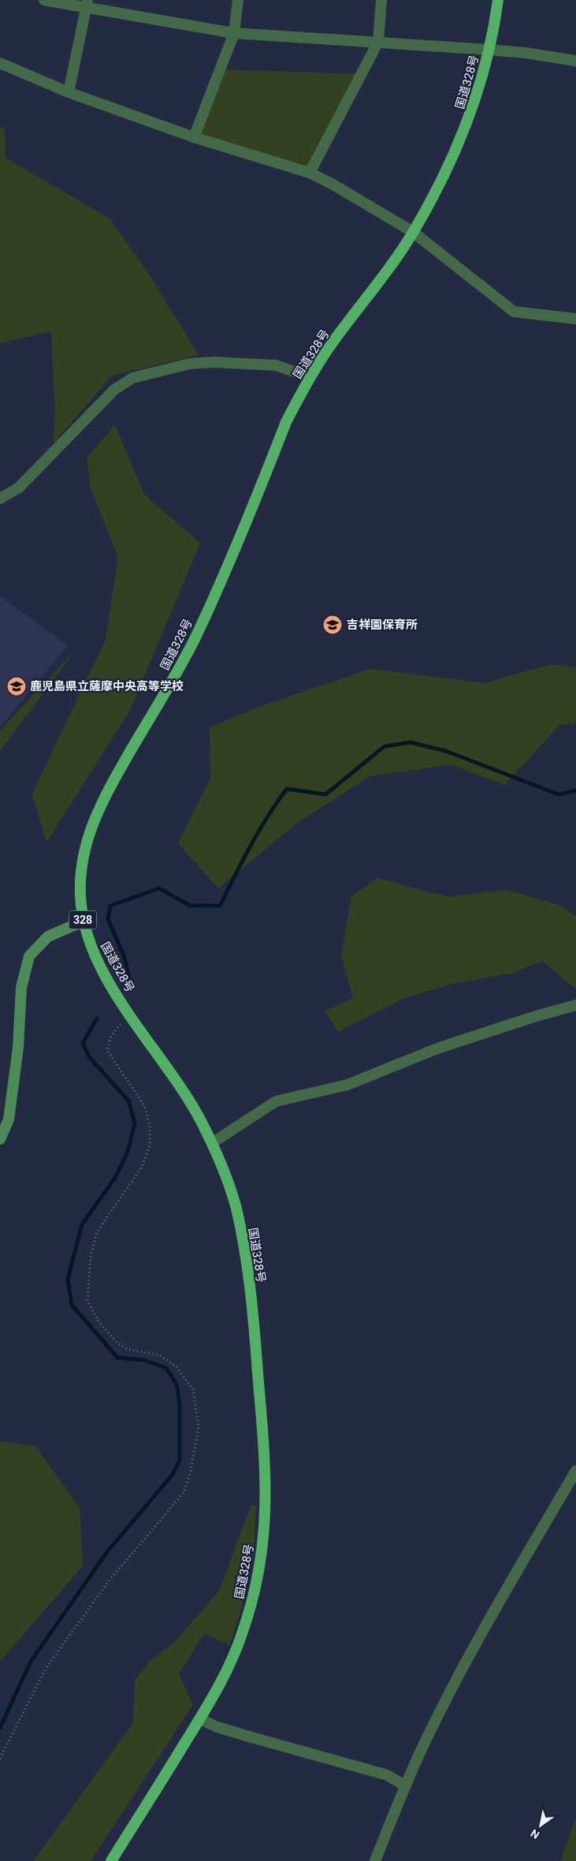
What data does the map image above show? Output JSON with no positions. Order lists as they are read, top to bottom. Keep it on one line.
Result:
{"streets":{"highway":["国道328号","328"]},"places":{"school or university":["吉祥園保育所","鹿児島県立薩摩中央高等学校"]},"north":"bottom left"}
